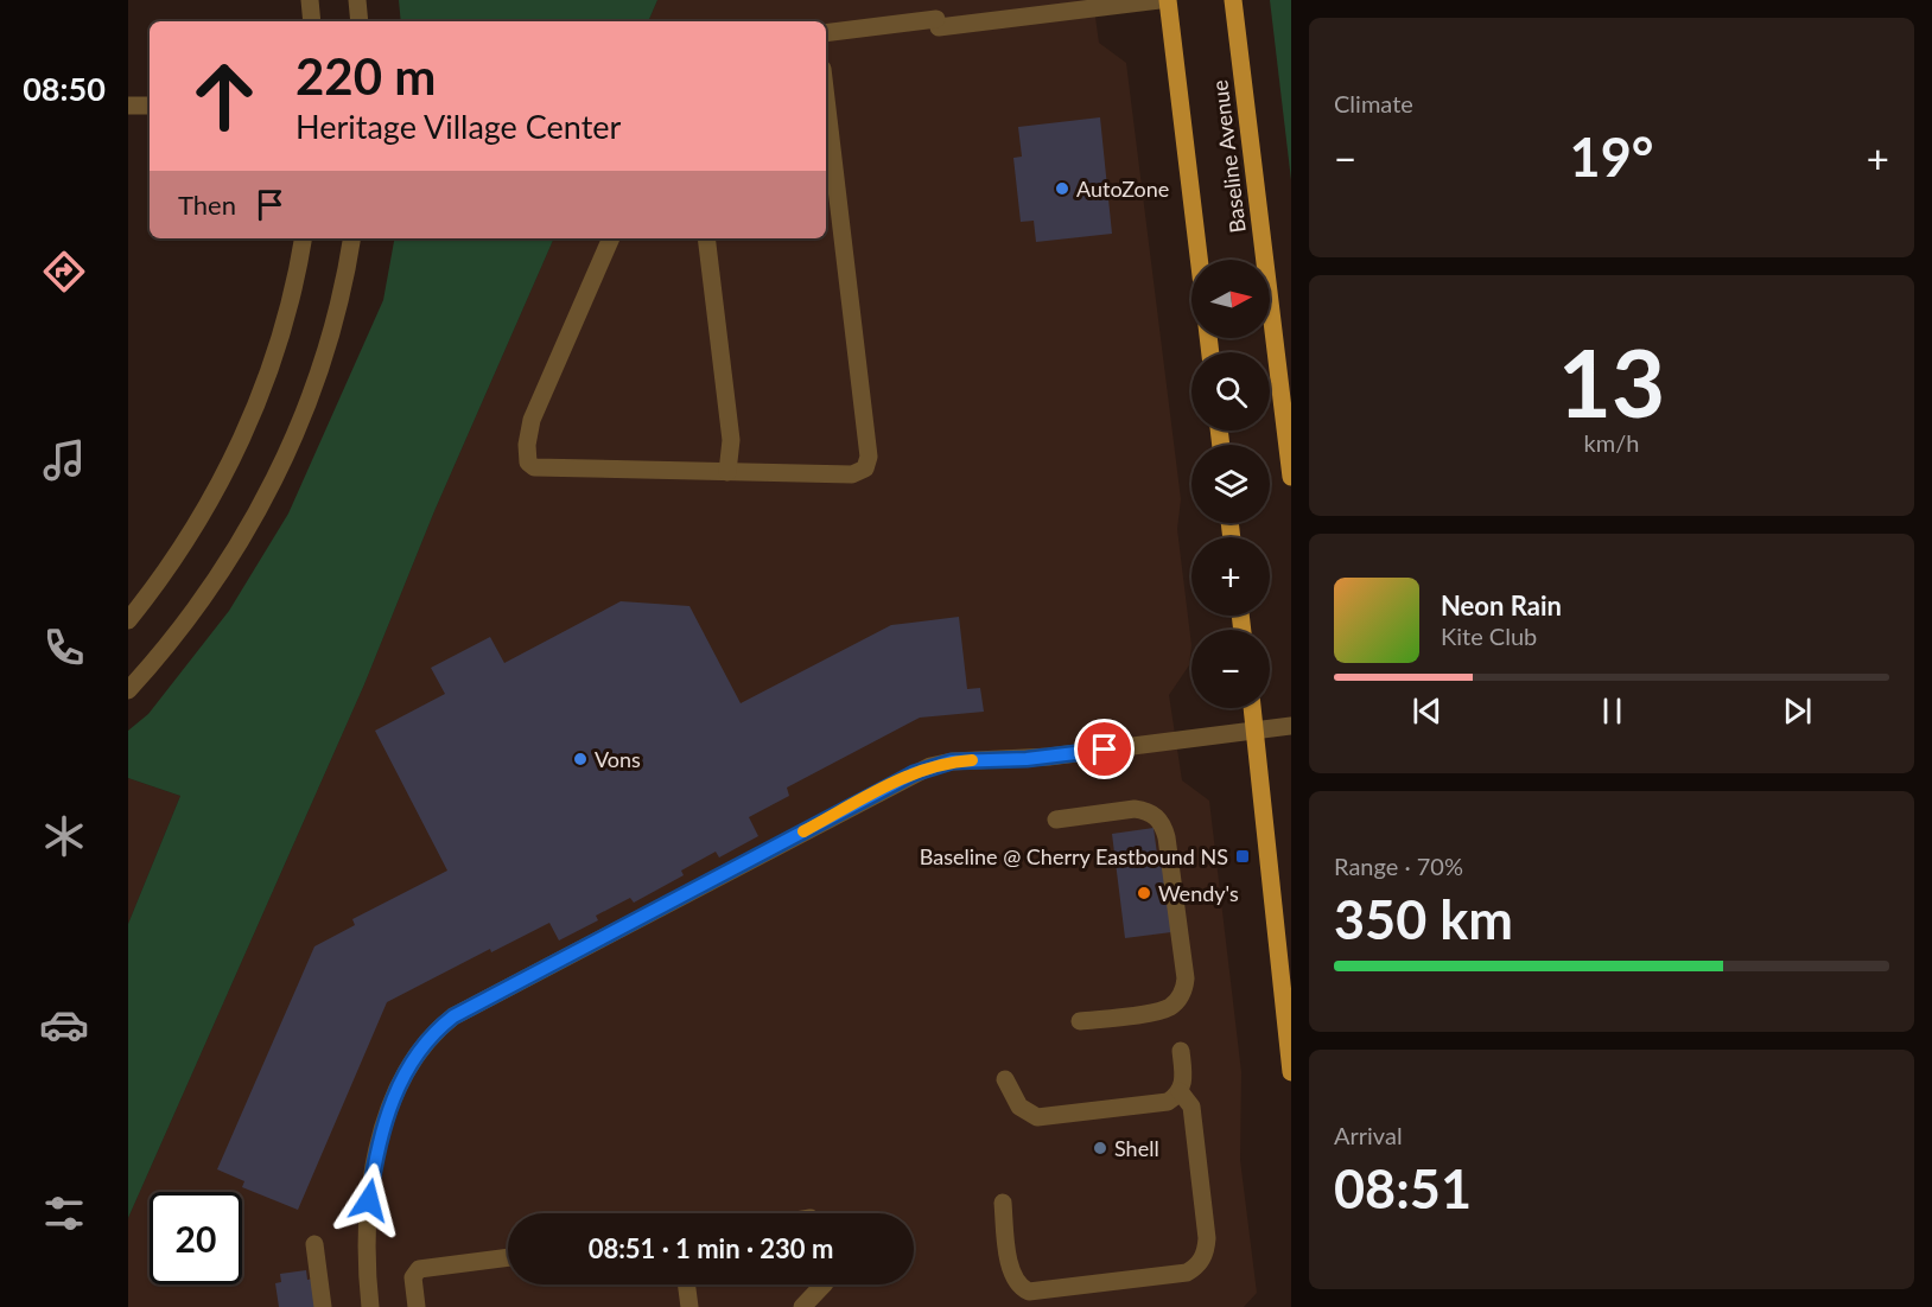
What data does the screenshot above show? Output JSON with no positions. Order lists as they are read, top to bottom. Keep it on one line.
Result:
{"streets":{"main road":["Baseline Avenue"]},"places":{"other":["AutoZone","Vons","Wendy's","Shell"],"transit":["Baseline @ Cherry Eastbound NS"]},"north":"right","page":{"tabs":"08:50","tile":["Climate",["13","km/h"],["Range · 70%","350 km"],["Arrival","08:51"]],"turn":["220 m","Heritage Village Center"],"heat":["−","19°","+"],"then":"Then","map_buttons":["+","−"],"song":["Neon Rain","Kite Club"],"limit":"20","trip":"08:51 · 1 min · 230 m"}}
